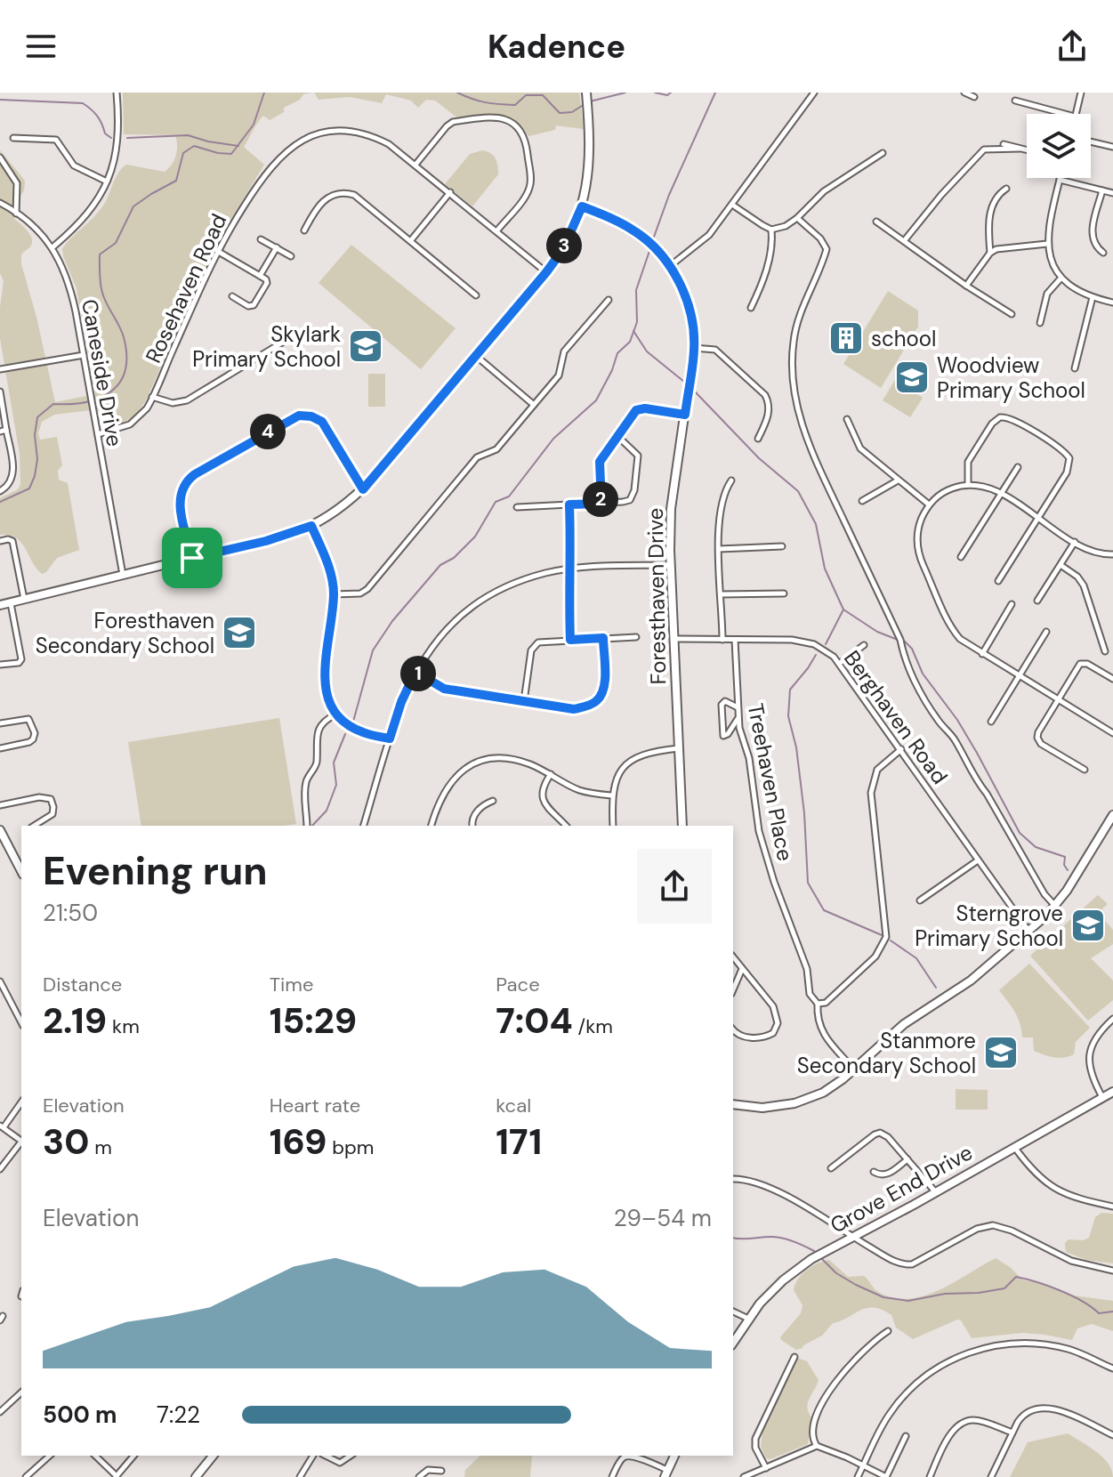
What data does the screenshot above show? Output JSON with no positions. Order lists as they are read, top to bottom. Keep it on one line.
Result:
{"streets":{"street":["Rosehaven Road","Caneside Drive","Foresthaven Drive","Berghaven Road","Treehaven Place","Grove End Drive"]},"crossings":[["Rosehaven Road","Caneside Drive"],["Foresthaven Drive","Berghaven Road"],["Berghaven Road","Treehaven Place"]],"places":{"building":["school"],"school or university":["Skylark Primary School","Woodview Primary School","Foresthaven Secondary School","Sterngrove Primary School","Stanmore Secondary School"]},"page":{"header":"Kadence","pins":["3","4","2","1"],"heading":["Evening run","21:50"],"stats":[["Distance","2.19 km"],["Time","15:29"],["Pace","7:04 /km"],["Elevation","30 m"],["Heart rate","169 bpm"],["kcal","171"]],"chart":["Elevation","29–54 m"],"list":[{"name":"500 m","note":"7:22"}]}}
